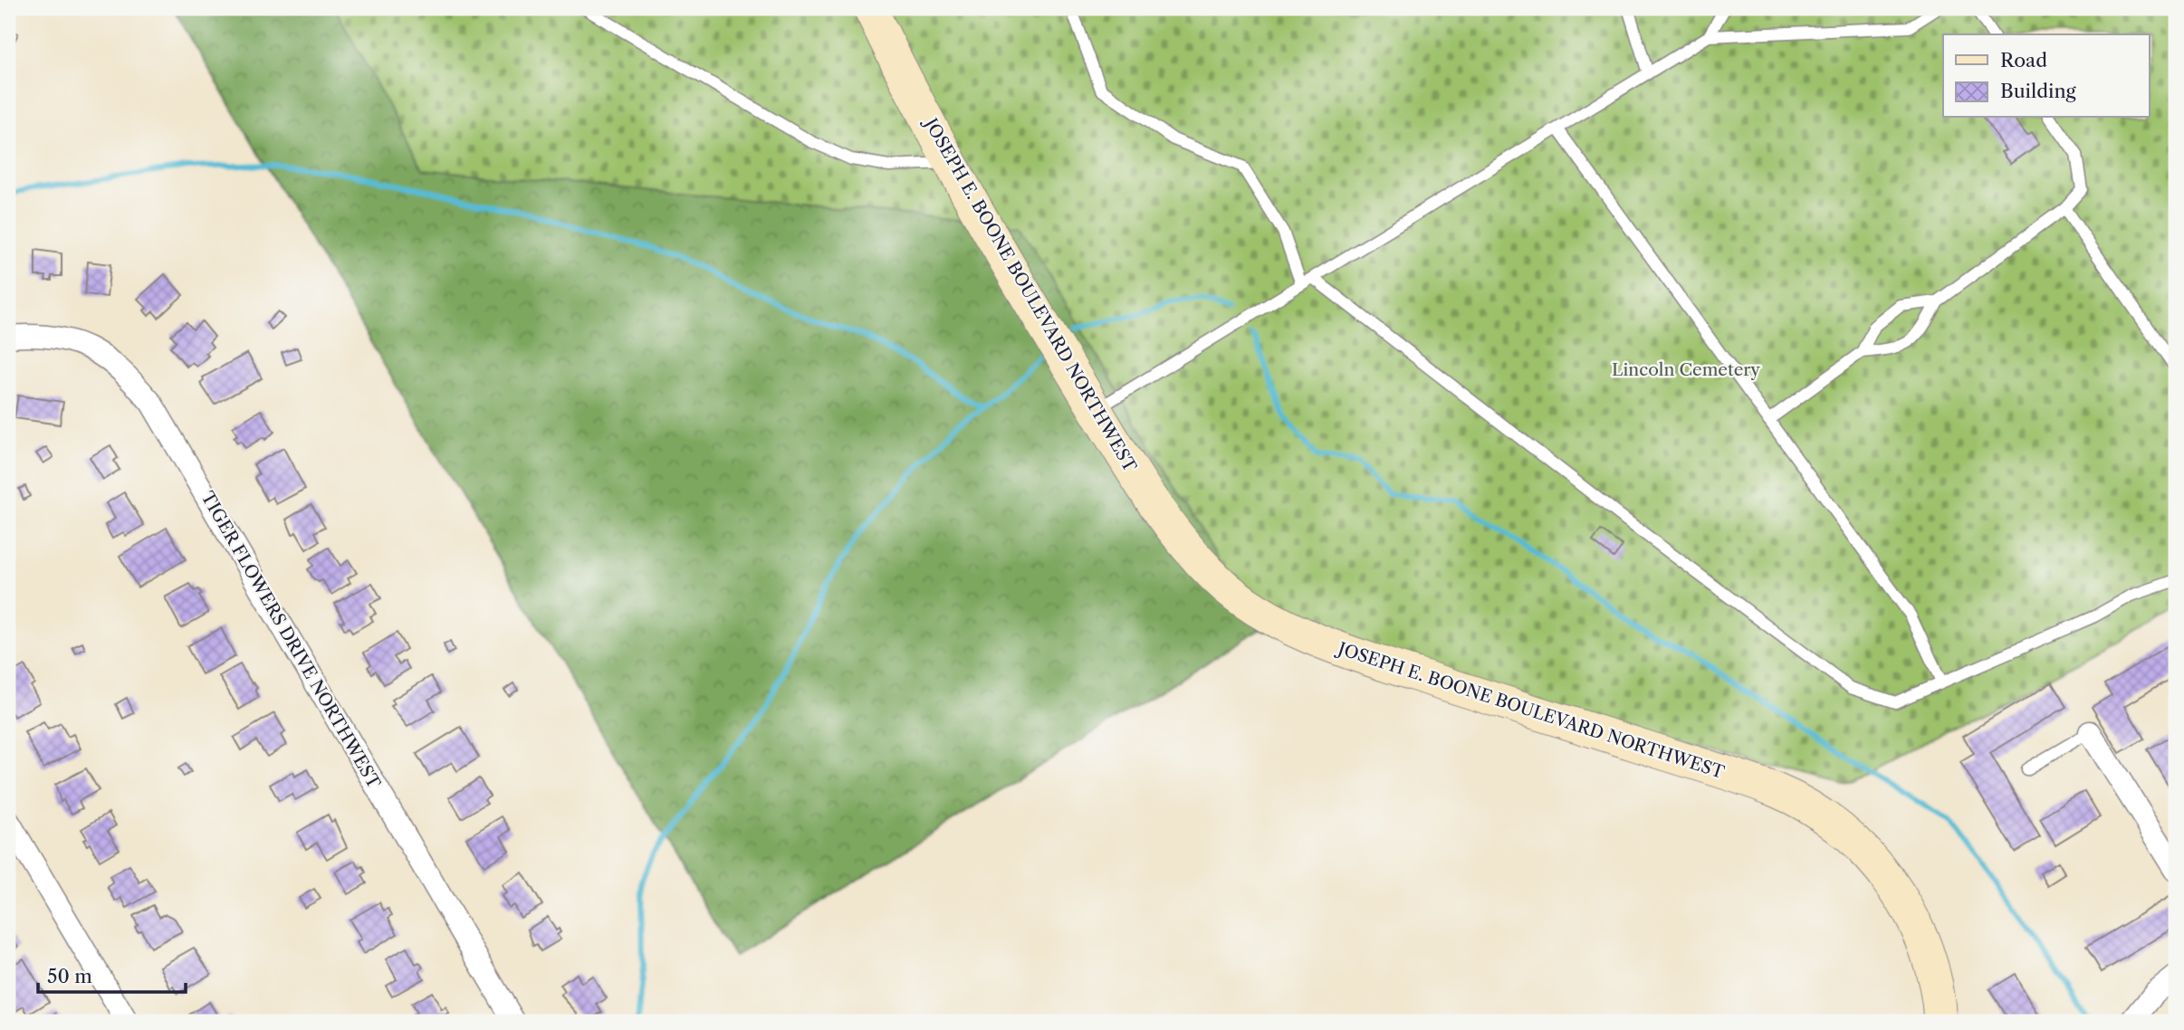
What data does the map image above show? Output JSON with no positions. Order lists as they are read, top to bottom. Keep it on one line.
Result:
{"streets":{"main road":["JOSEPH E. BOONE BOULEVARD NORTHWEST"],"street":["TIGER FLOWERS DRIVE NORTHWEST"]},"parks":["Lincoln Cemetery"],"legend":["Road","Building"],"scale_bar":"50 m"}
